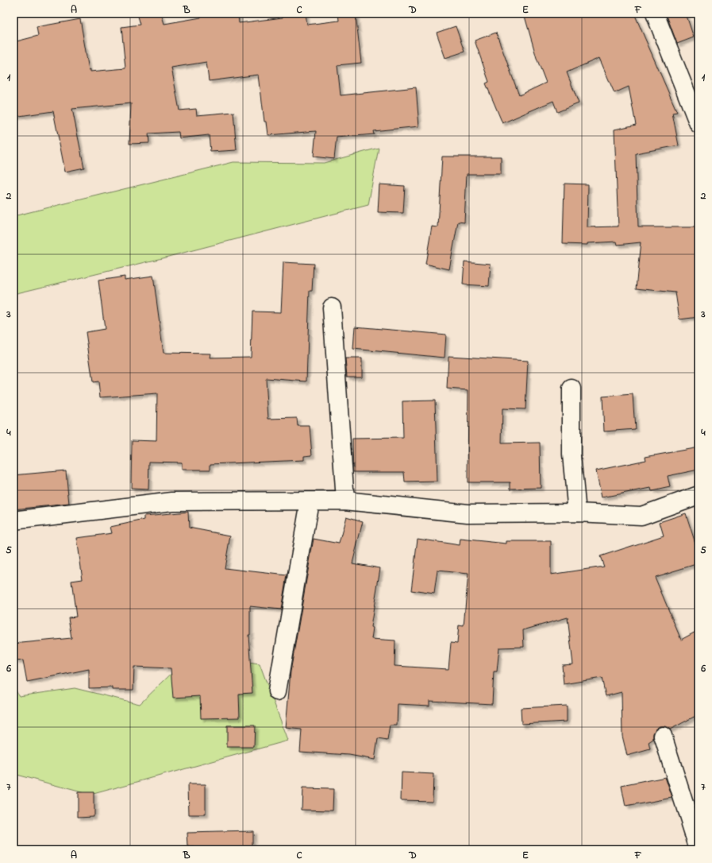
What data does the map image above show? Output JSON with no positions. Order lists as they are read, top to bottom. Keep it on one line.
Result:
{"grid":{"columns":["A","B","C","D","E","F"],"rows":["1","2","3","4","5","6","7"]}}
